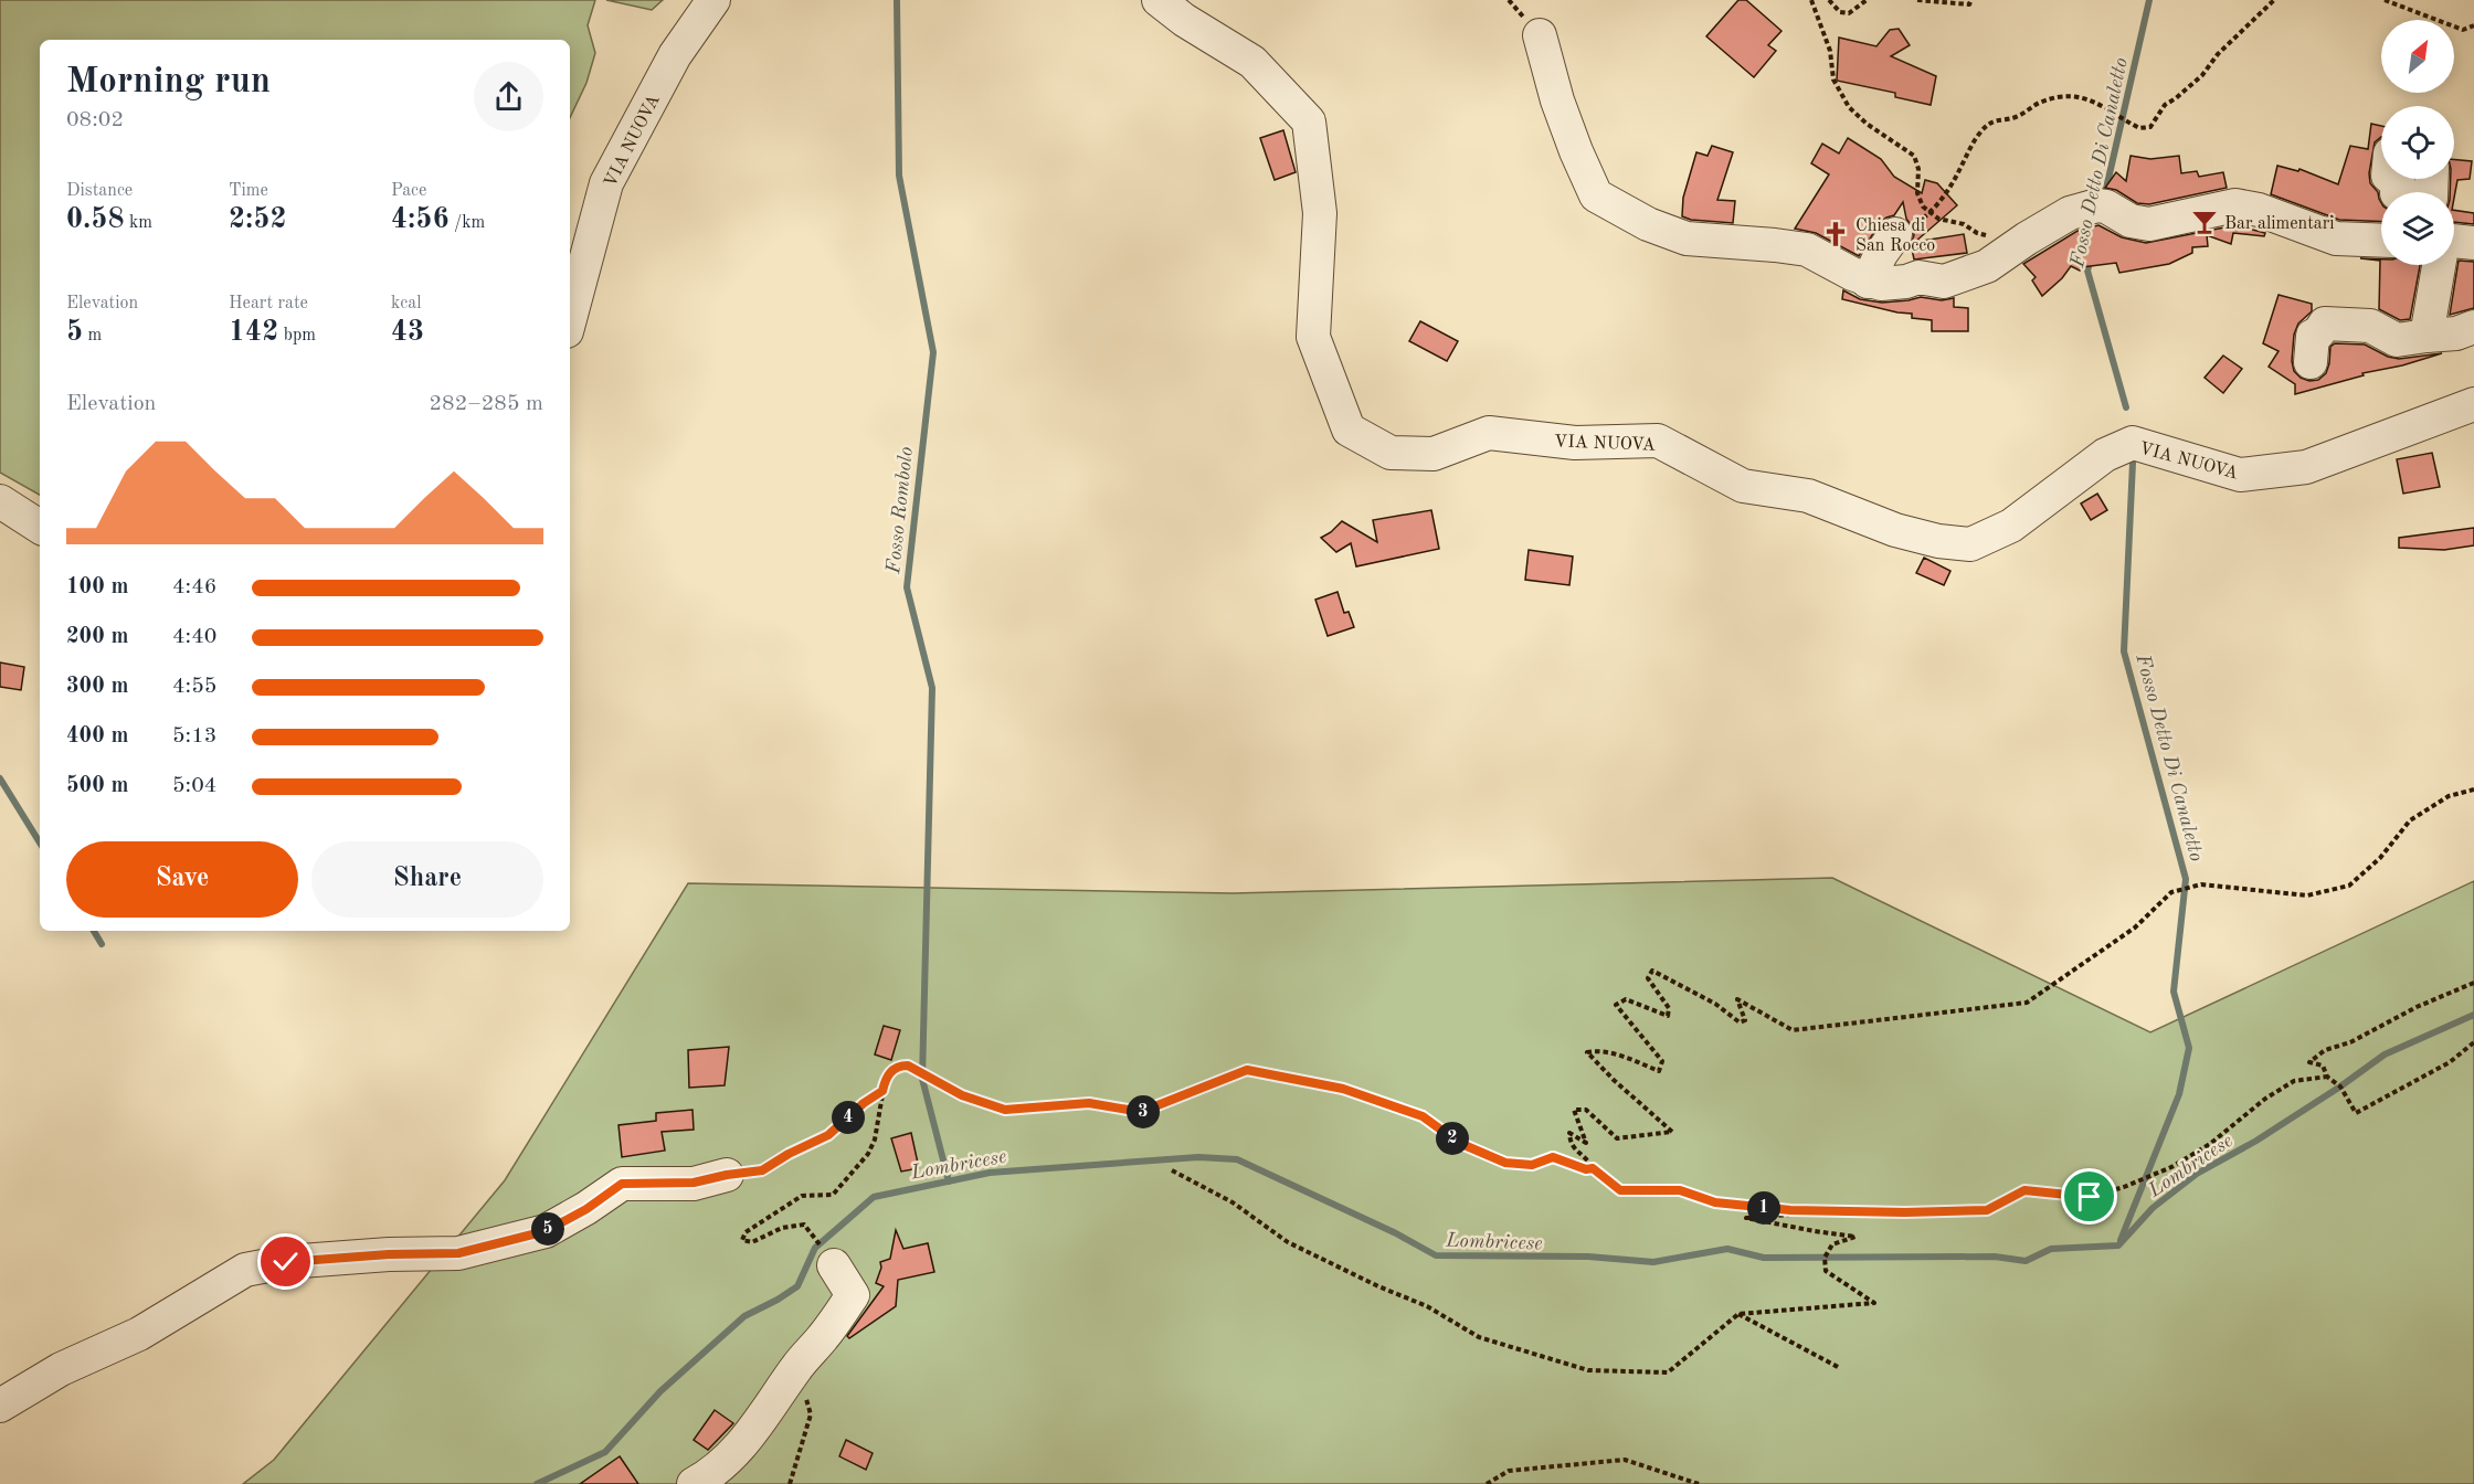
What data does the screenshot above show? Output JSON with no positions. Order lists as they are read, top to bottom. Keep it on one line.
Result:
{"streets":{"street":["VIA NUOVA"]},"water":["Fosso Detto Di Canaletto","Fosso Rombolo","Lombricese"],"places":{"bar":["Bar alimentari"],"church":["Chiesa di San Rocco"]},"north":"top right","page":{"heading":["Morning run","08:02"],"stats":[["Distance","0.58 km"],["Time","2:52"],["Pace","4:56 /km"],["Elevation","5 m"],["Heart rate","142 bpm"],["kcal","43"]],"chart":["Elevation","282–285 m"],"list":[{"name":"100 m","note":"4:46"},{"name":"200 m","note":"4:40"},{"name":"300 m","note":"4:55"},{"name":"400 m","note":"5:13"},{"name":"500 m","note":"5:04"}],"buttons":["Save","Share"],"pins":["3","4","2","1","5"]}}
